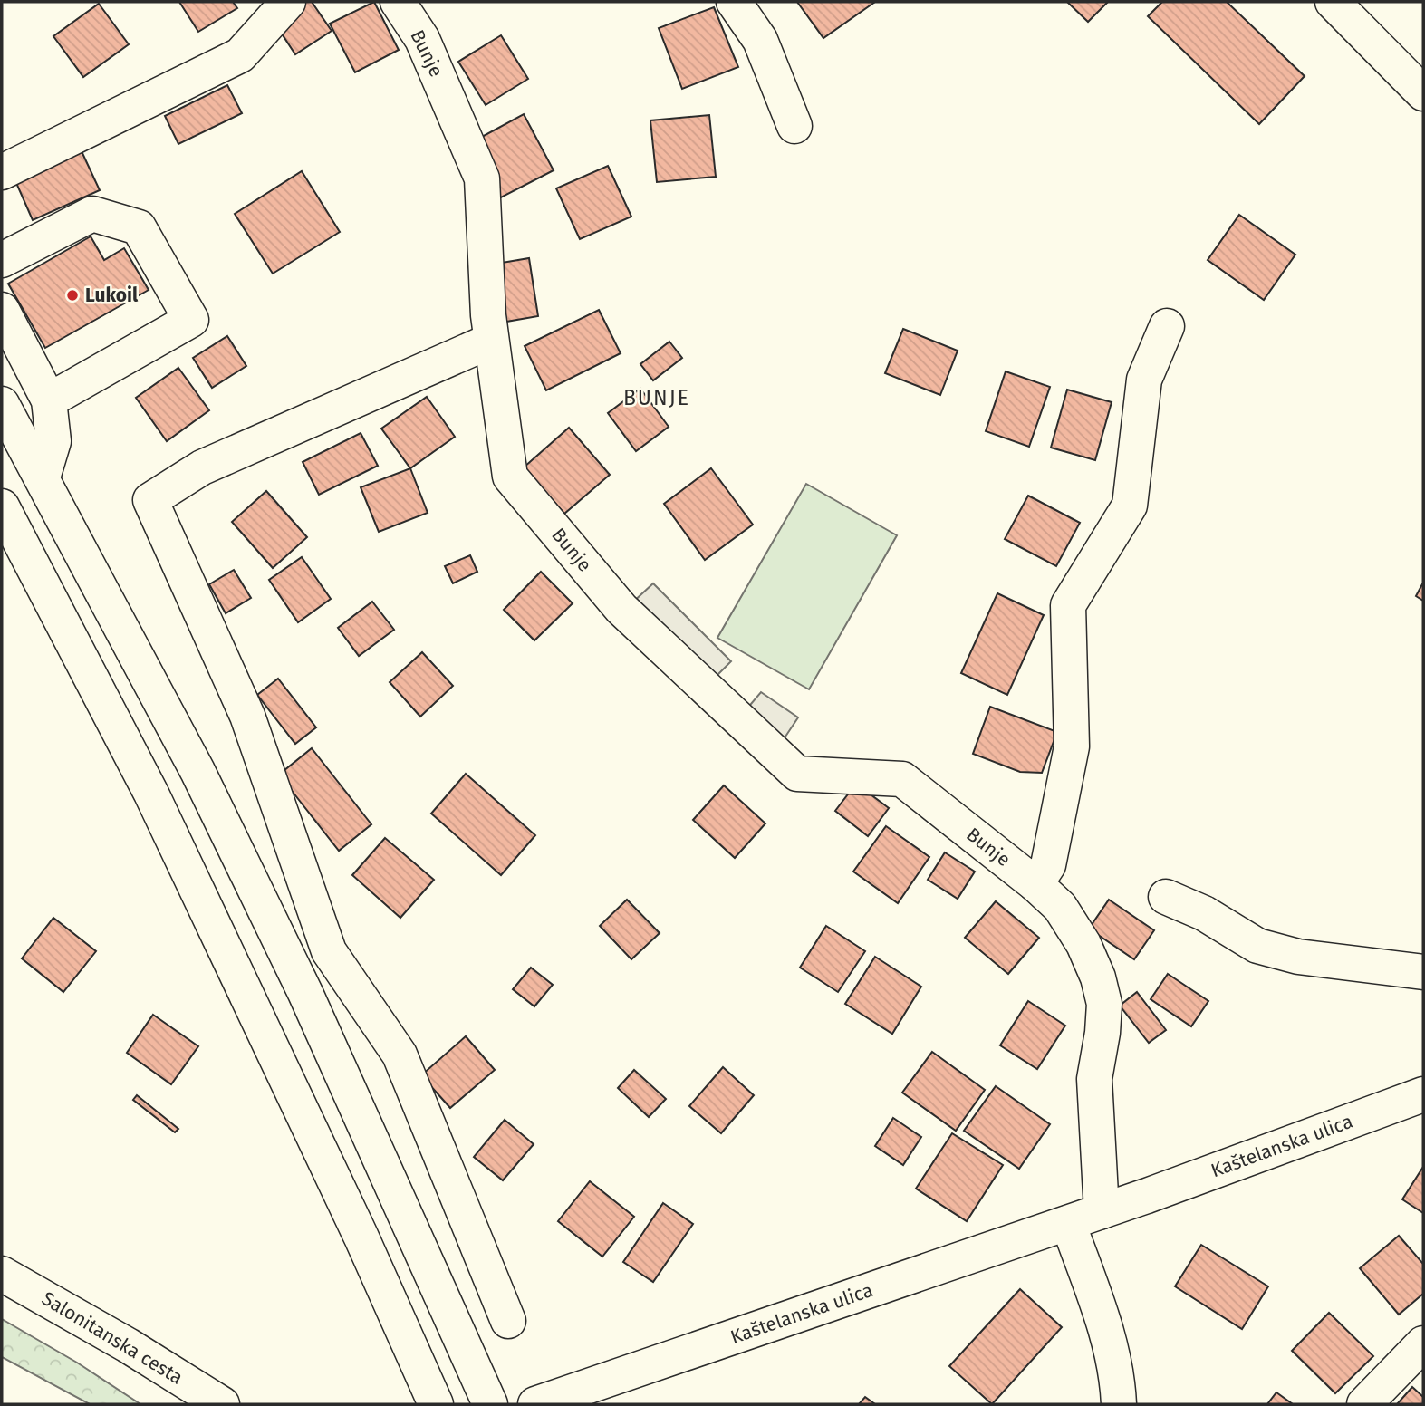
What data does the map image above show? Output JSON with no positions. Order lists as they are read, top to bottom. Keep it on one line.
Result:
{"streets":{"main road":["Bunje","Kaštelanska ulica","Salonitanska cesta"]},"crossings":[["Bunje","Kaštelanska ulica"]],"districts":["BUNJE"],"places":["Lukoil"]}
